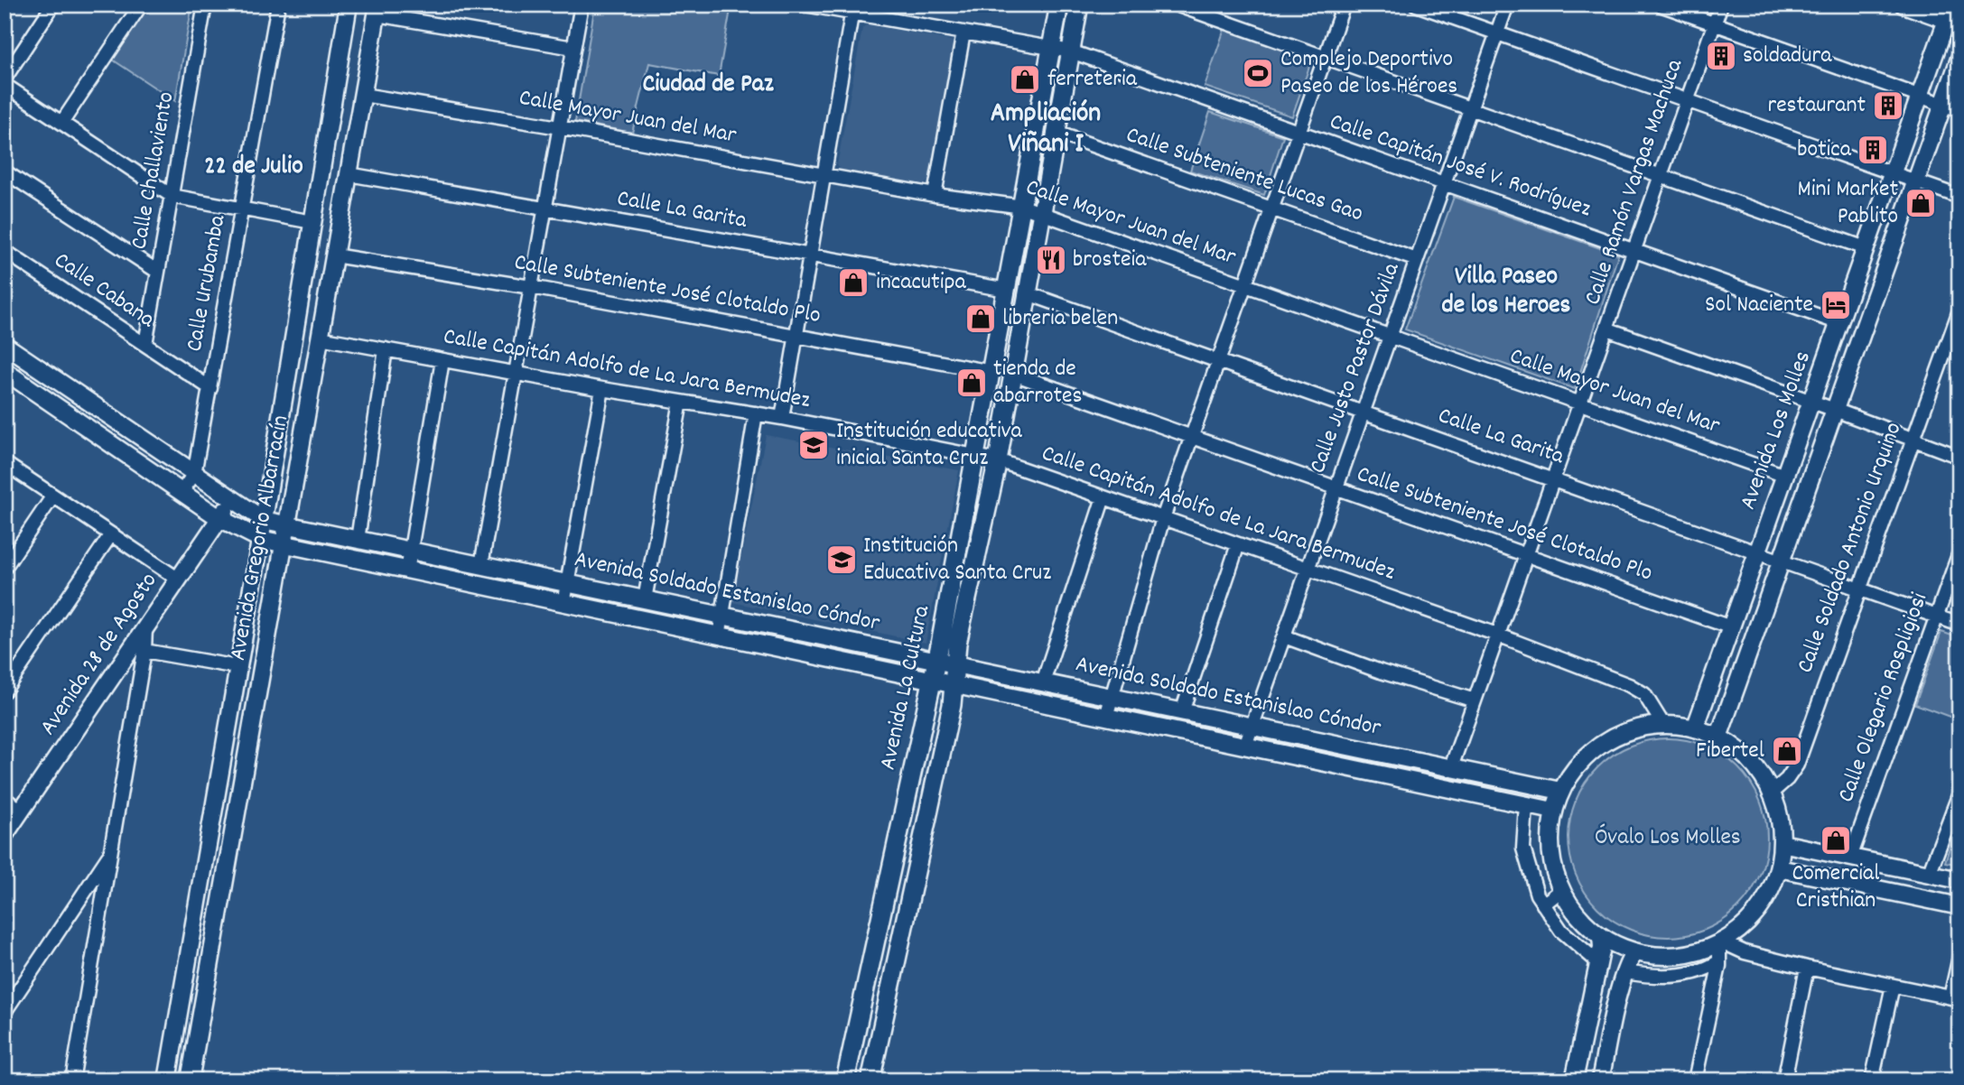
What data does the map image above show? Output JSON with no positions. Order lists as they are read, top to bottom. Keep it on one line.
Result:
{"streets":{"main road":["Avenida La Cultura"],"street":["Calle Mayor Juan del Mar","Calle Capitán José V. Rodríguez","Calle Challaviento","Calle Subteniente Lucas Gao","Calle Ramón Vargas Machuca","Calle La Garita","Calle Urubamba","Calle Subteniente José Clotaldo Plo","Calle Cabana","Calle Justo Pastor Dávila","Calle Capitán Adolfo de La Jara Bermudez","Avenida Los Molles","Avenida Gregorio Albarracín","Calle Soldado Antonio Urquino","Avenida Soldado Estanislao Cóndor","Avenida 28 de Agosto","Calle Olegario Rospligiosi"]},"crossings":[["Calle Mayor Juan del Mar","Calle Ramón Vargas Machuca"],["Calle Mayor Juan del Mar","Calle Justo Pastor Dávila"],["Calle Mayor Juan del Mar","Avenida Los Molles"],["Calle Mayor Juan del Mar","Avenida Gregorio Albarracín"],["Calle Mayor Juan del Mar","Avenida La Cultura"],["Calle Capitán José V. Rodríguez","Calle Ramón Vargas Machuca"],["Calle Capitán José V. Rodríguez","Calle Justo Pastor Dávila"],["Calle Capitán José V. Rodríguez","Avenida Los Molles"],["Calle Capitán José V. Rodríguez","Avenida La Cultura"],["Calle Challaviento","Calle Cabana"],["Calle Subteniente Lucas Gao","Calle Justo Pastor Dávila"],["Calle Subteniente Lucas Gao","Avenida La Cultura"],["Calle Ramón Vargas Machuca","Calle La Garita"],["Calle Ramón Vargas Machuca","Calle Subteniente José Clotaldo Plo"],["Calle Ramón Vargas Machuca","Calle Capitán Adolfo de La Jara Bermudez"],["Calle Ramón Vargas Machuca","Avenida Soldado Estanislao Cóndor"],["Calle La Garita","Calle Justo Pastor Dávila"],["Calle La Garita","Avenida Los Molles"],["Calle La Garita","Avenida Gregorio Albarracín"],["Calle La Garita","Calle Soldado Antonio Urquino"],["Calle La Garita","Avenida La Cultura"],["Calle La Garita","Calle Olegario Rospligiosi"],["Calle Urubamba","Calle Cabana"],["Calle Urubamba","Avenida Soldado Estanislao Cóndor"],["Calle Subteniente José Clotaldo Plo","Calle Justo Pastor Dávila"],["Calle Subteniente José Clotaldo Plo","Avenida Los Molles"],["Calle Subteniente José Clotaldo Plo","Avenida Gregorio Albarracín"],["Calle Subteniente José Clotaldo Plo","Avenida La Cultura"],["Calle Justo Pastor Dávila","Calle Capitán Adolfo de La Jara Bermudez"],["Calle Justo Pastor Dávila","Avenida Soldado Estanislao Cóndor"],["Calle Capitán Adolfo de La Jara Bermudez","Avenida Gregorio Albarracín"],["Calle Capitán Adolfo de La Jara Bermudez","Avenida La Cultura"],["Avenida Gregorio Albarracín","Avenida Soldado Estanislao Cóndor"],["Avenida Soldado Estanislao Cóndor","Avenida 28 de Agosto"],["Avenida Soldado Estanislao Cóndor","Avenida La Cultura"]],"districts":["Ciudad de Paz","Ampliación Viñani I","22 de Julio","Villa Paseo de los Heroes"],"parks":["Óvalo Los Molles"],"places":{"building":["soldadura","restaurant","botica"],"sports":["Complejo Deportivo Paseo de los Héroes"],"shop":["ferreteria","Mini Market Pablito","incacutipa","libreria belen","tienda de abarrotes","Fibertel","Comercial Cristhian"],"restaurant":["brosteia"],"hotel":["Sol Naciente"],"school or university":["Institución educativa inicial Santa Cruz","Institución Educativa Santa Cruz"]}}
